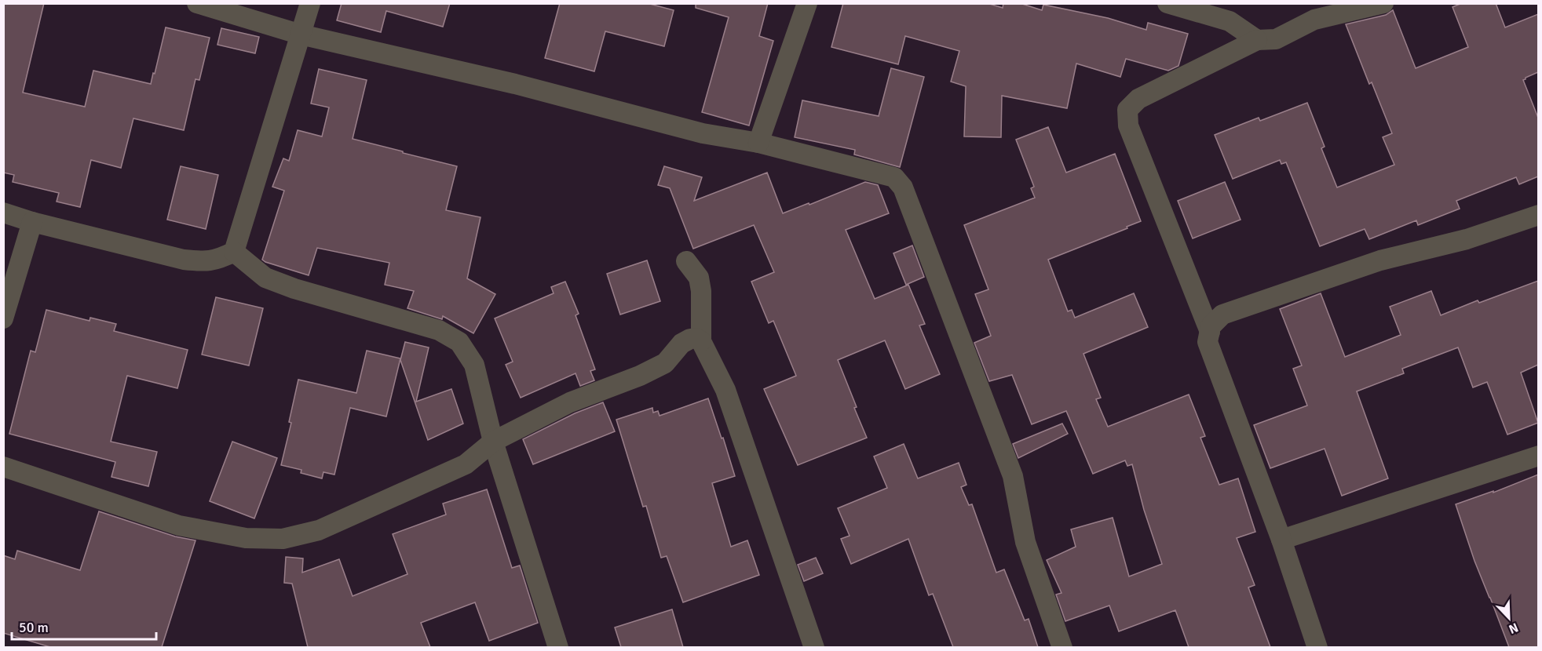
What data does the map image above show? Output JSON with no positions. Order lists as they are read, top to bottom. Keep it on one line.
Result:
{"scale_bar":"50 m","north":"bottom right"}
